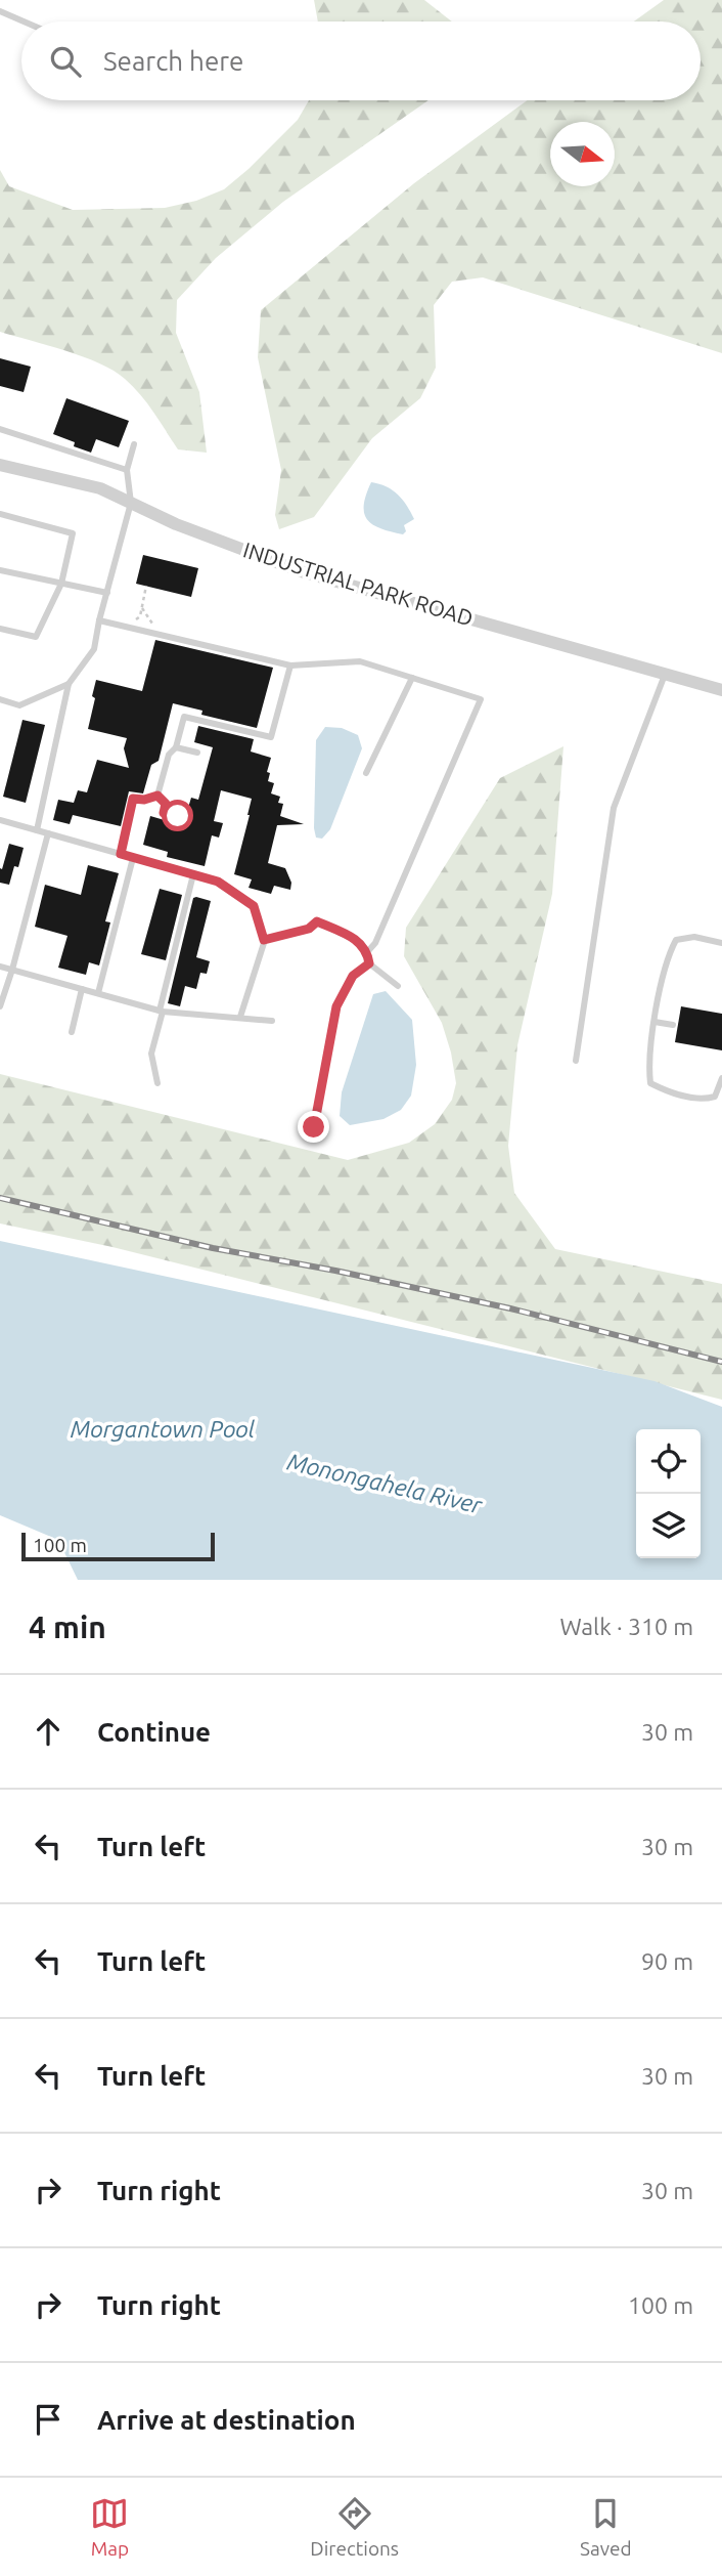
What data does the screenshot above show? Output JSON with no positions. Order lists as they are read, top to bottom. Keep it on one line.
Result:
{"streets":{"street":["INDUSTRIAL PARK ROAD"]},"water":["Morgantown Pool","Monongahela River"],"scale_bar":"100 m","north":"right","page":{"search":"Search here","scale":"100 m","heading":["4 min","Walk · 310 m"],"list":[["Continue","30 m"],["Turn left","30 m"],["Turn left","90 m"],["Turn left","30 m"],["Turn right","30 m"],["Turn right","100 m"],"Arrive at destination"],"nav":["Map","Directions","Saved"]}}
